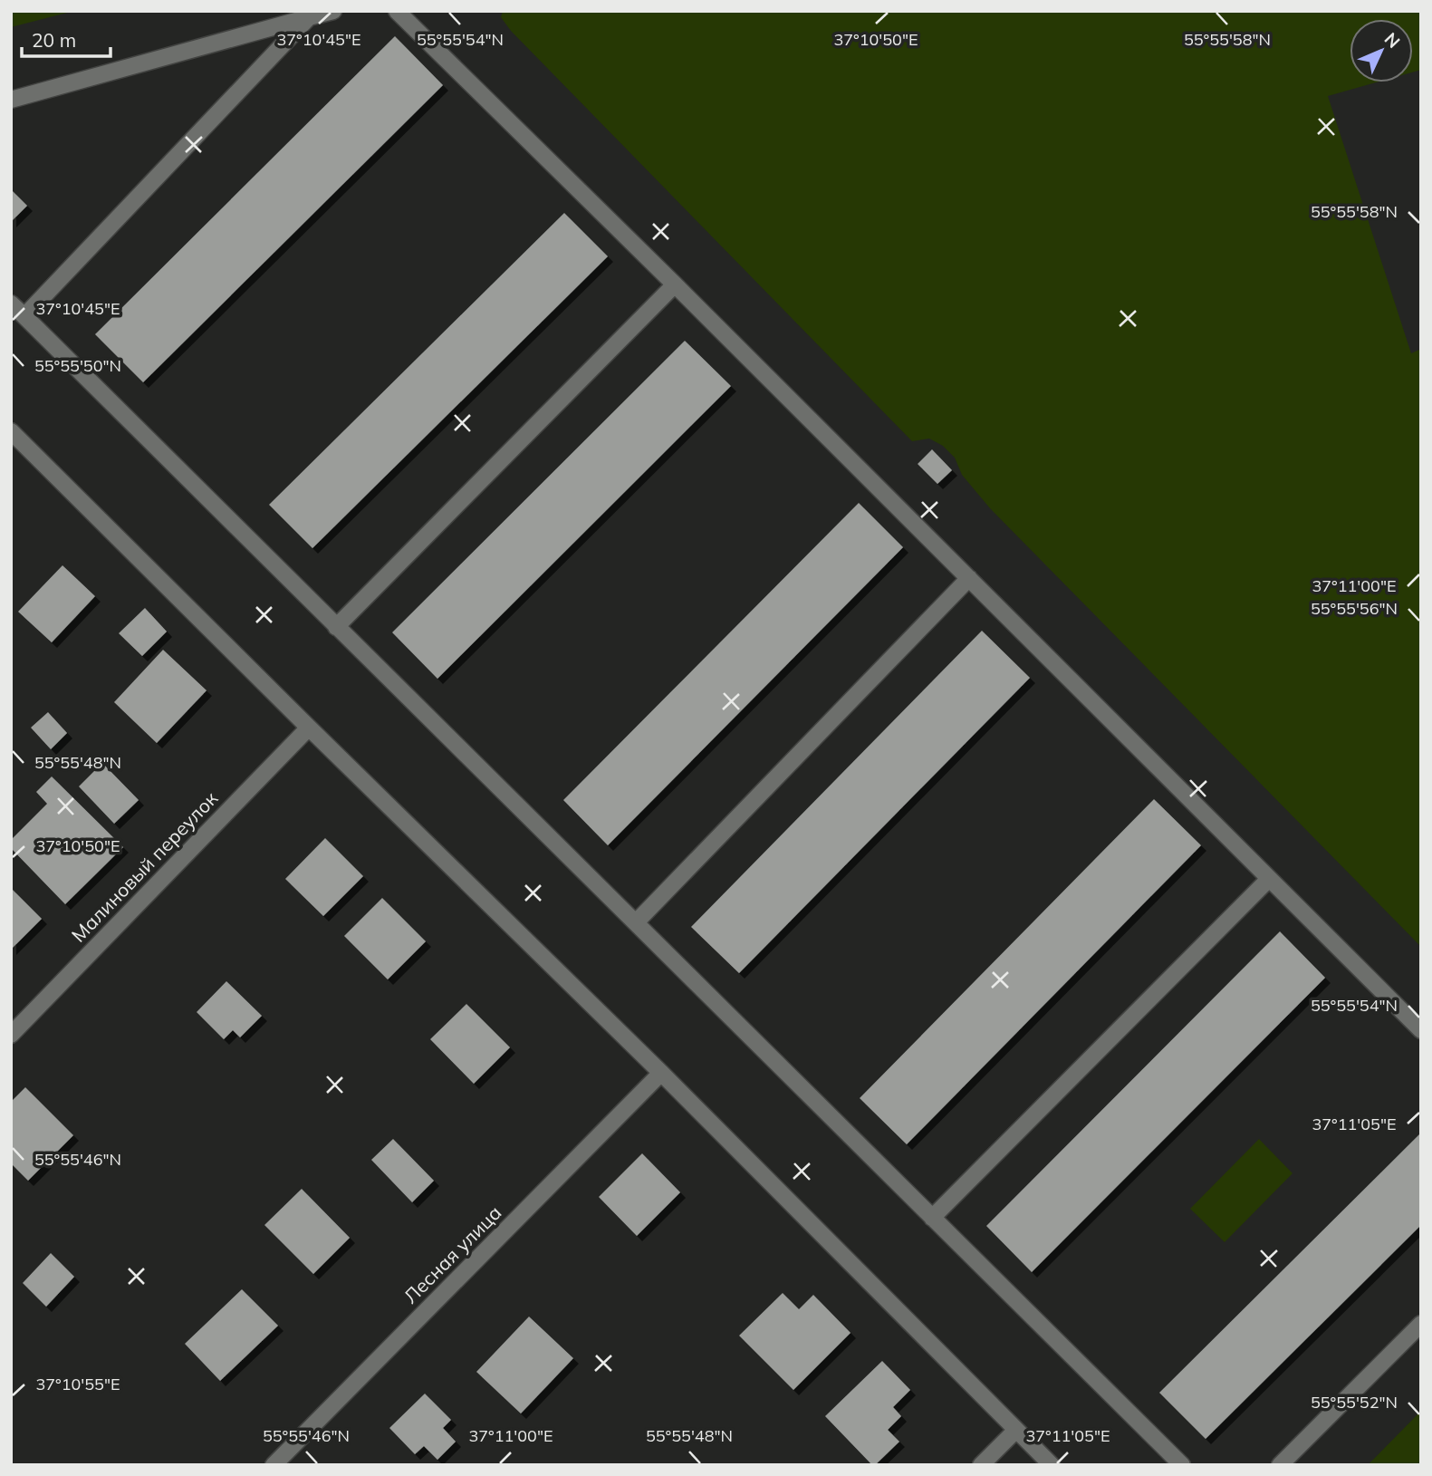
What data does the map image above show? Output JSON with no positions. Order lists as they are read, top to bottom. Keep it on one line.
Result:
{"streets":{"street":["Малиновый переулок","Лесная улица"]},"scale_bar":"20 m","north":"top right","coordinates":["37°10'45\"E","37°10'50\"E","55°55'58\"N","55°55'54\"N","55°55'50\"N","37°11'00\"E","55°55'56\"N","55°55'48\"N","37°11'05\"E","55°55'46\"N","37°10'55\"E","55°55'52\"N"]}
